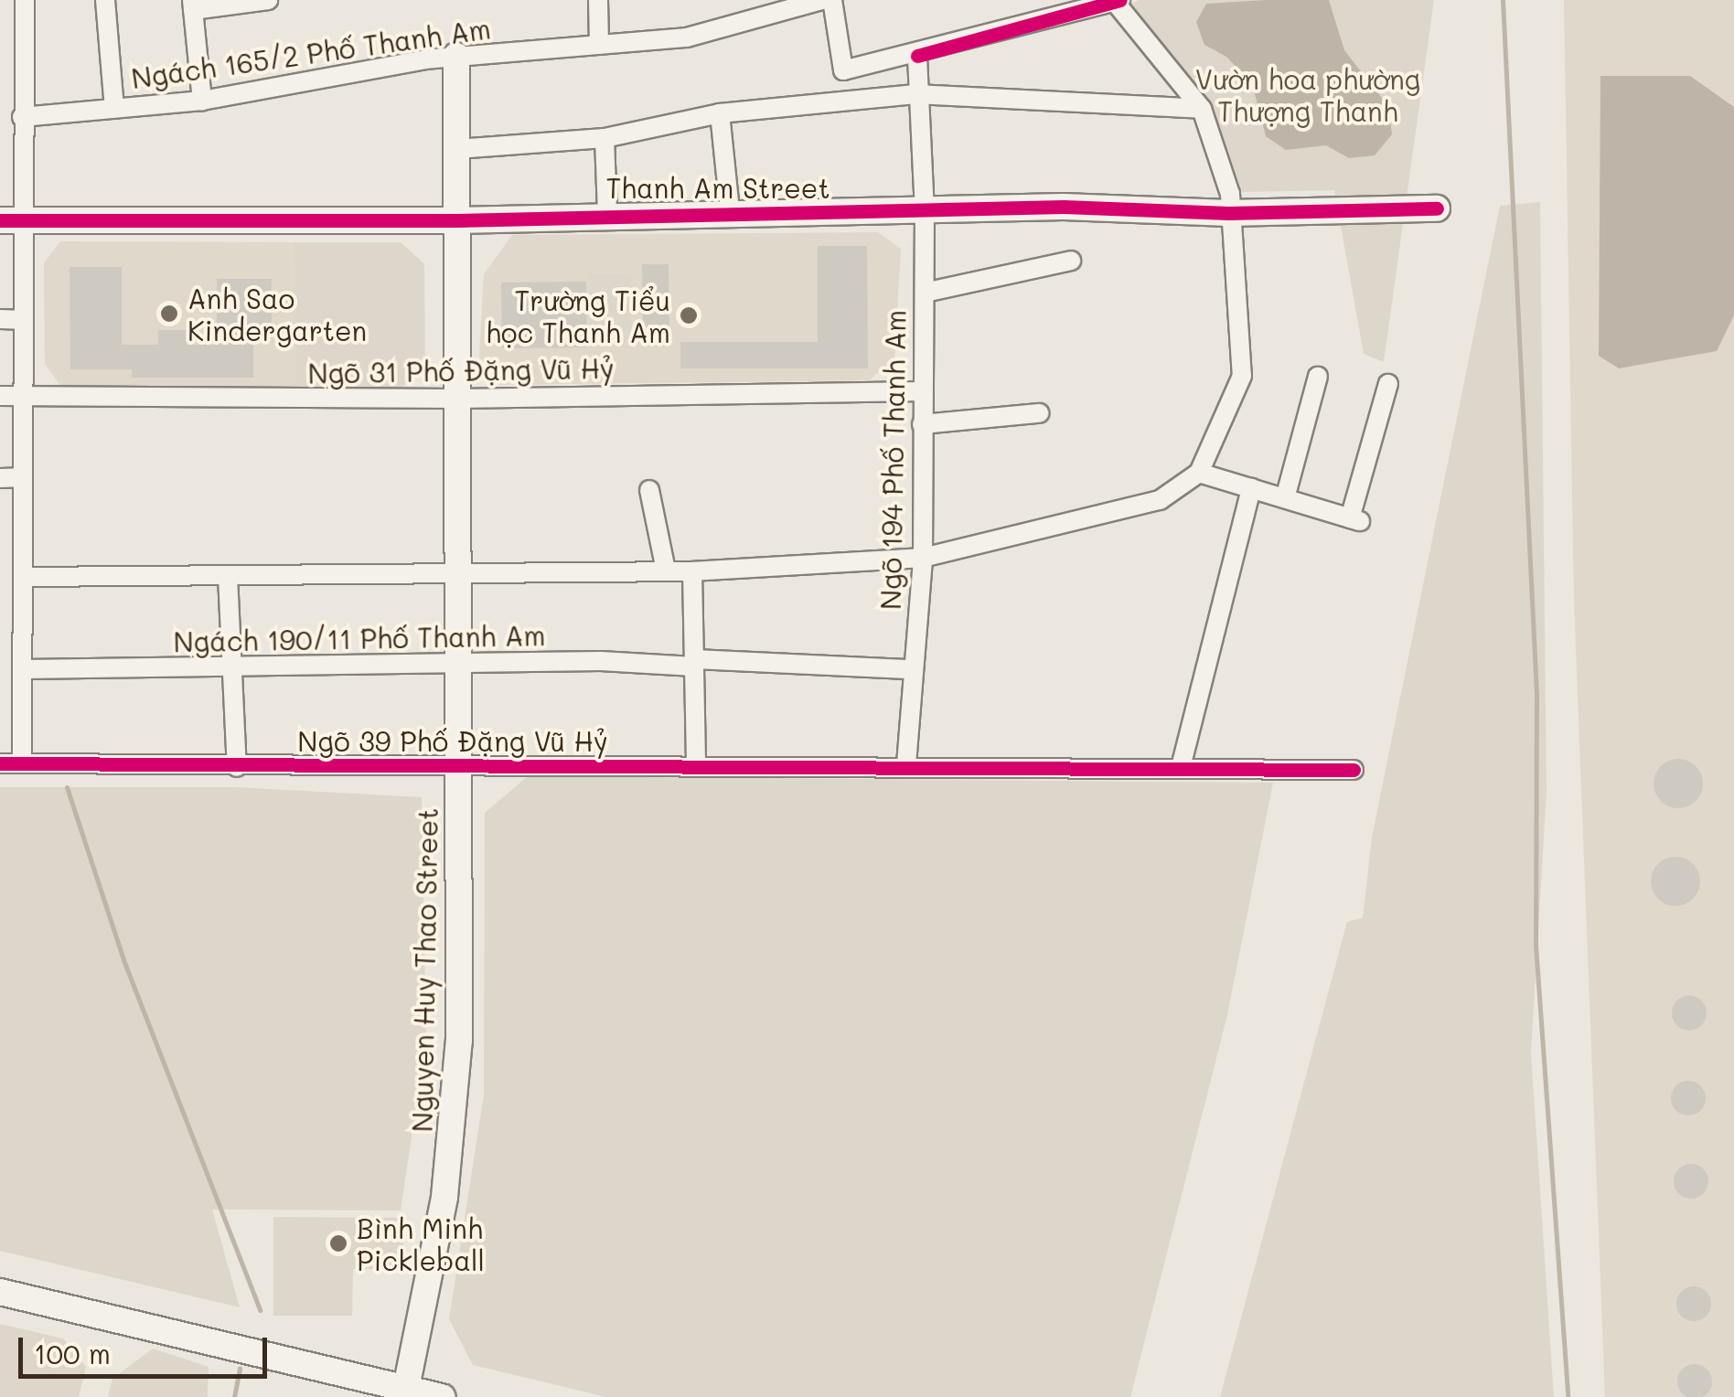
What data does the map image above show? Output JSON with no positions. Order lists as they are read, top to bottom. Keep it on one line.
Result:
{"streets":{"street":["Ngách 165/2 Phố Thanh Am","Thanh Am Street","Ngõ 31 Phố Đặng Vũ Hỷ","Ngõ 194 Phố Thanh Am","Ngách 190/11 Phố Thanh Am","Ngõ 39 Phố Đặng Vũ Hỷ","Nguyen Huy Thao Street"]},"crossings":[["Ngách 165/2 Phố Thanh Am","Nguyen Huy Thao Street"],["Thanh Am Street","Ngõ 194 Phố Thanh Am"],["Thanh Am Street","Nguyen Huy Thao Street"],["Ngõ 31 Phố Đặng Vũ Hỷ","Ngõ 194 Phố Thanh Am"],["Ngõ 31 Phố Đặng Vũ Hỷ","Nguyen Huy Thao Street"],["Ngõ 194 Phố Thanh Am","Ngách 190/11 Phố Thanh Am"],["Ngõ 194 Phố Thanh Am","Ngõ 39 Phố Đặng Vũ Hỷ"],["Ngách 190/11 Phố Thanh Am","Nguyen Huy Thao Street"],["Ngõ 39 Phố Đặng Vũ Hỷ","Nguyen Huy Thao Street"]],"parks":["Vườn hoa phường Thượng Thanh"],"places":["Anh Sao Kindergarten","Trường Tiểu học Thanh Am","Bình Minh Pickleball"],"scale_bar":"100 m"}
